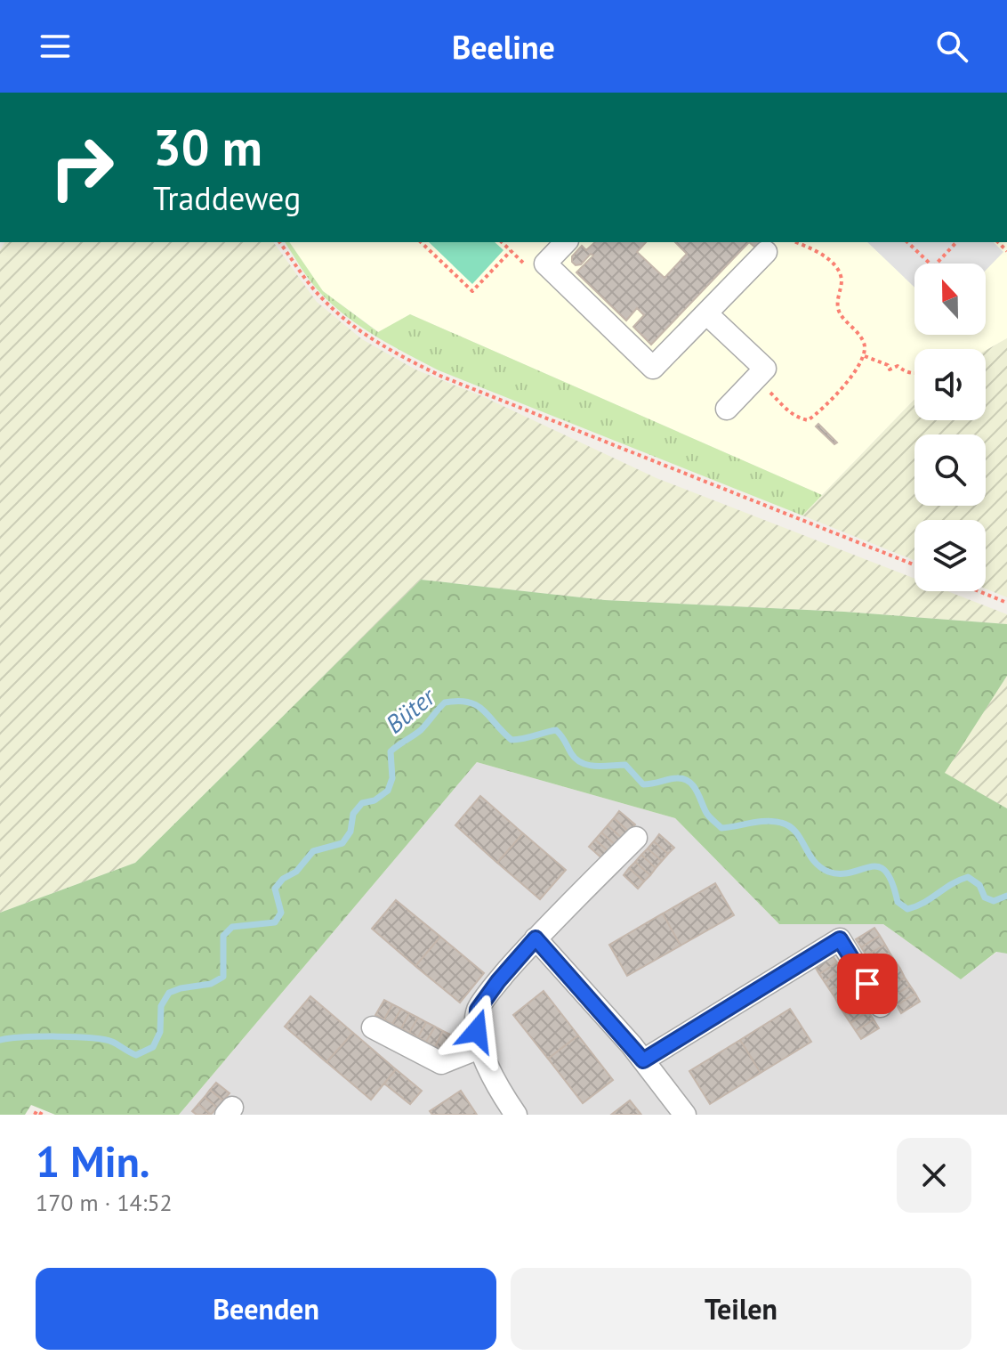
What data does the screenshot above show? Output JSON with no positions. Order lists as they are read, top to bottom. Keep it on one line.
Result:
{"water":["Büter"],"north":"top","page":{"header":"Beeline","turn":["30 m","Traddeweg"],"heading":["1 Min.","170 m · 14:52"],"buttons":["Beenden","Teilen"]}}
